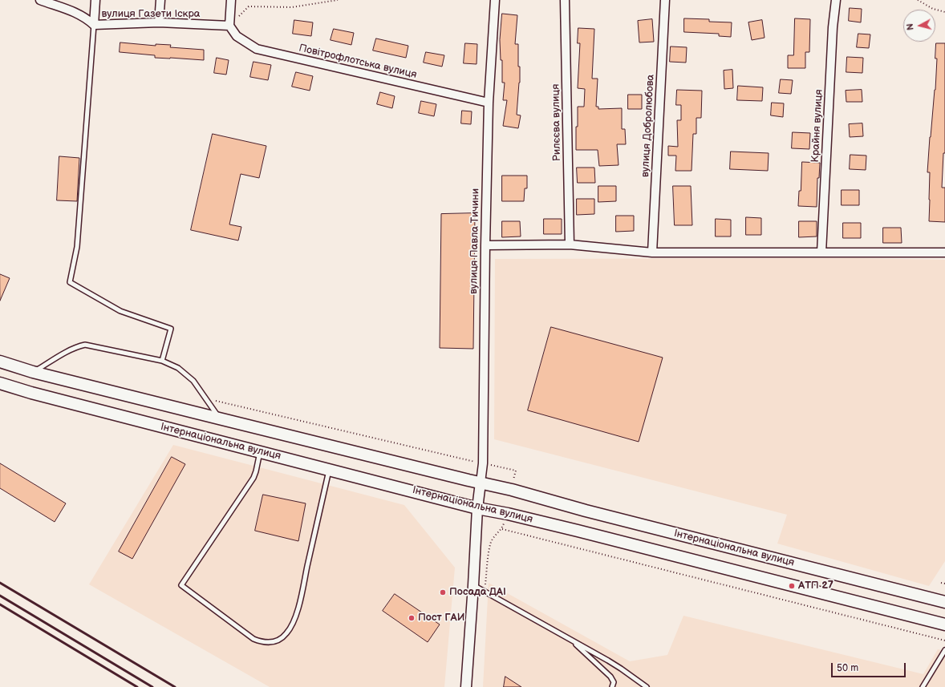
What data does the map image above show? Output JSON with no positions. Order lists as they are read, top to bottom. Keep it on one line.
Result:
{"streets":{"main road":["Інтернаціональна вулиця"],"street":["вулиця Газети Іскра","Повітрофлотська вулиця","Рилєєва вулиця","вулиця Добролюбова","Крайня вулиця","вулиця Павла Тичини"]},"crossings":[["вулиця Газети Іскра","Повітрофлотська вулиця"],["Повітрофлотська вулиця","вулиця Павла Тичини"],["вулиця Павла Тичини","Інтернаціональна вулиця"]],"places":["АТП 27","Посада ДАІ","Пост ГАИ"],"scale_bar":"50 m","north":"left"}
